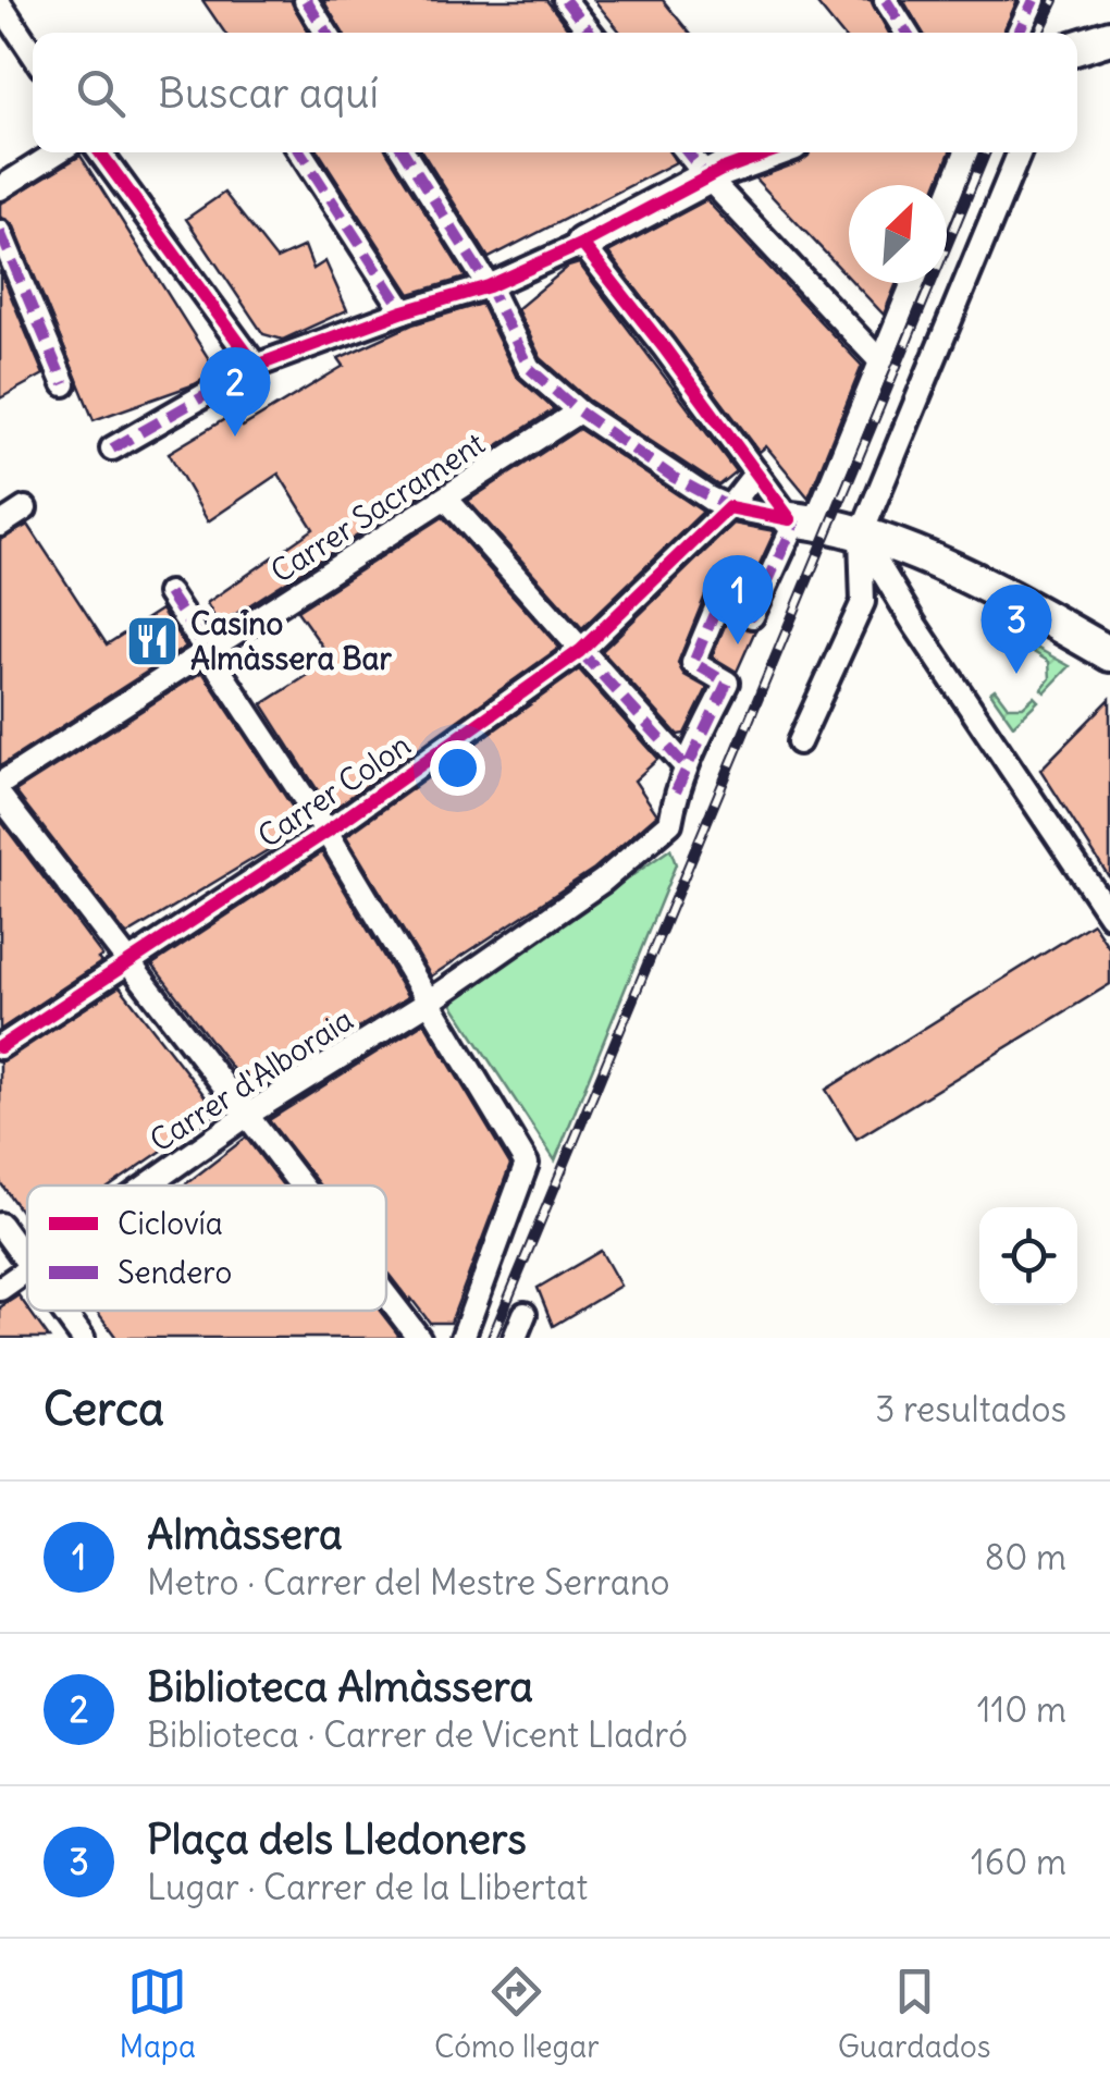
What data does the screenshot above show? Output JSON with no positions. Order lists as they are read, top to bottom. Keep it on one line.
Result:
{"streets":{"street":["Carrer Sacrament","Carrer Colon","Carrer d'Alboraia"]},"places":{"restaurant":["Casino Almàssera Bar"]},"legend":["Ciclovía","Sendero"],"north":"top right","page":{"search":"Buscar aquí","pins":["2","1","3"],"heading":["Cerca","3 resultados"],"list":[{"mark":"1","name":"Almàssera","note":"Metro · Carrer del Mestre Serrano","value":"80 m"},{"mark":"2","name":"Biblioteca Almàssera","note":"Biblioteca · Carrer de Vicent Lladró","value":"110 m"},{"mark":"3","name":"Plaça dels Lledoners","note":"Lugar · Carrer de la Llibertat","value":"160 m"}],"nav":["Mapa","Cómo llegar","Guardados"]}}
